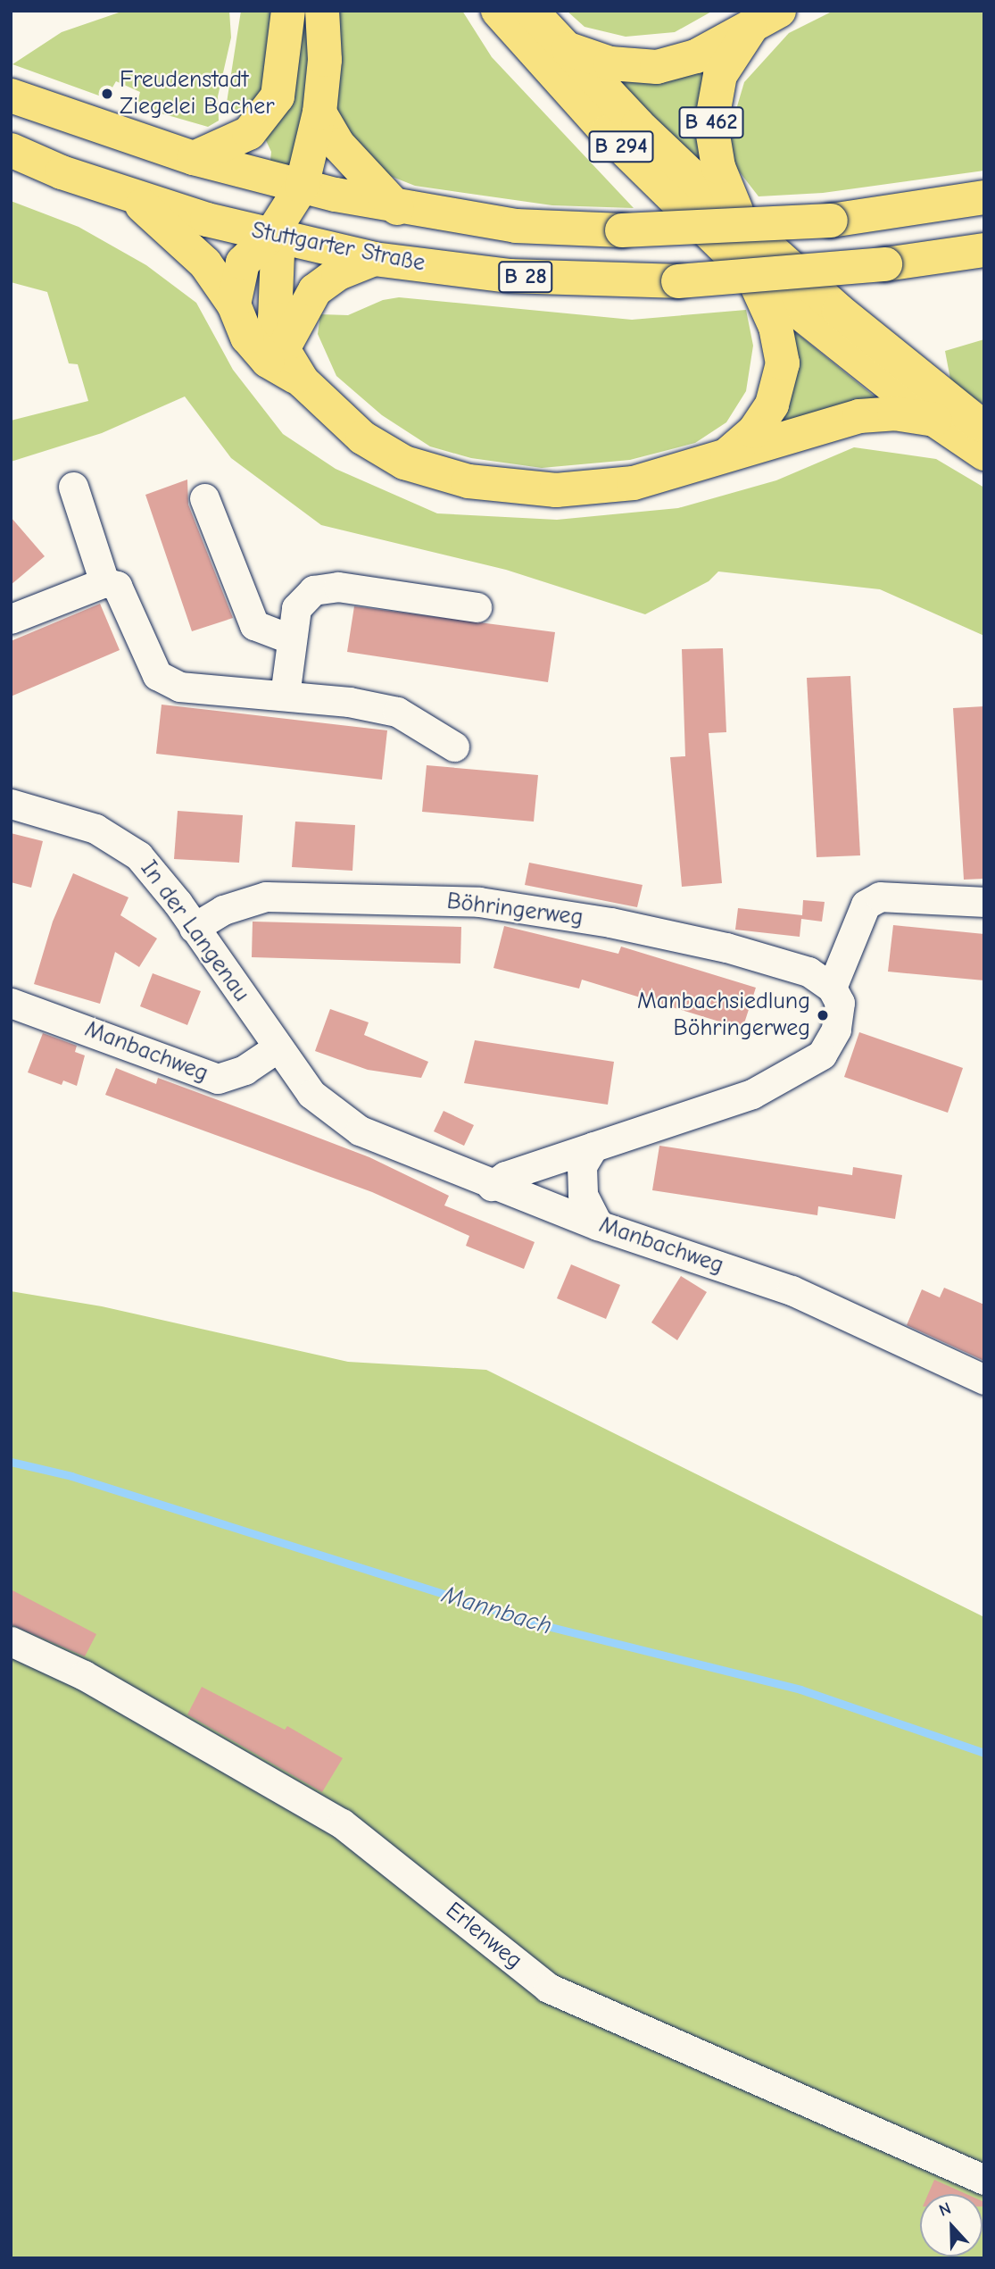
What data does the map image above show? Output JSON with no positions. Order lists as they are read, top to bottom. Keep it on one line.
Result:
{"streets":{"main road":["B 462","B 294","Stuttgarter Straße","B 28"],"street":["Böhringerweg","In der Langenau","Manbachweg","Erlenweg"]},"crossings":[["B 462","B 294"],["Böhringerweg","In der Langenau"],["In der Langenau","Manbachweg"]],"water":["Mannbach"],"places":["Freudenstadt Ziegelei Bacher","Manbachsiedlung Böhringerweg"],"north":"top"}
